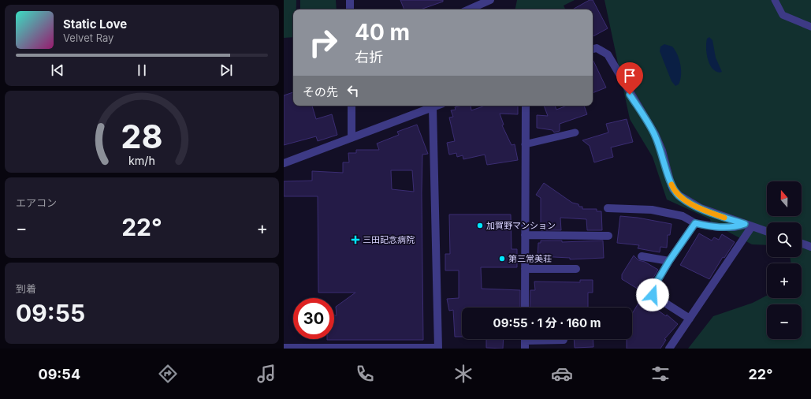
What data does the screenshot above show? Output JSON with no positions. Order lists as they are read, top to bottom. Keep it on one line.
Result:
{"places":{"other":["加賀野マンション","第三常美荘"],"health":["三田記念病院"]},"north":"top","page":{"turn":["40 m","右折"],"song":["Static Love","Velvet Ray"],"then":"その先","tile":["エアコン",["到着","09:55"]],"map_buttons":["+","−"],"heat":["−","22°","+"],"limit":"30","trip":"09:55 · 1 分 · 160 m","tabs":["09:54","22°"],"gauge":["28","km/h"]}}
